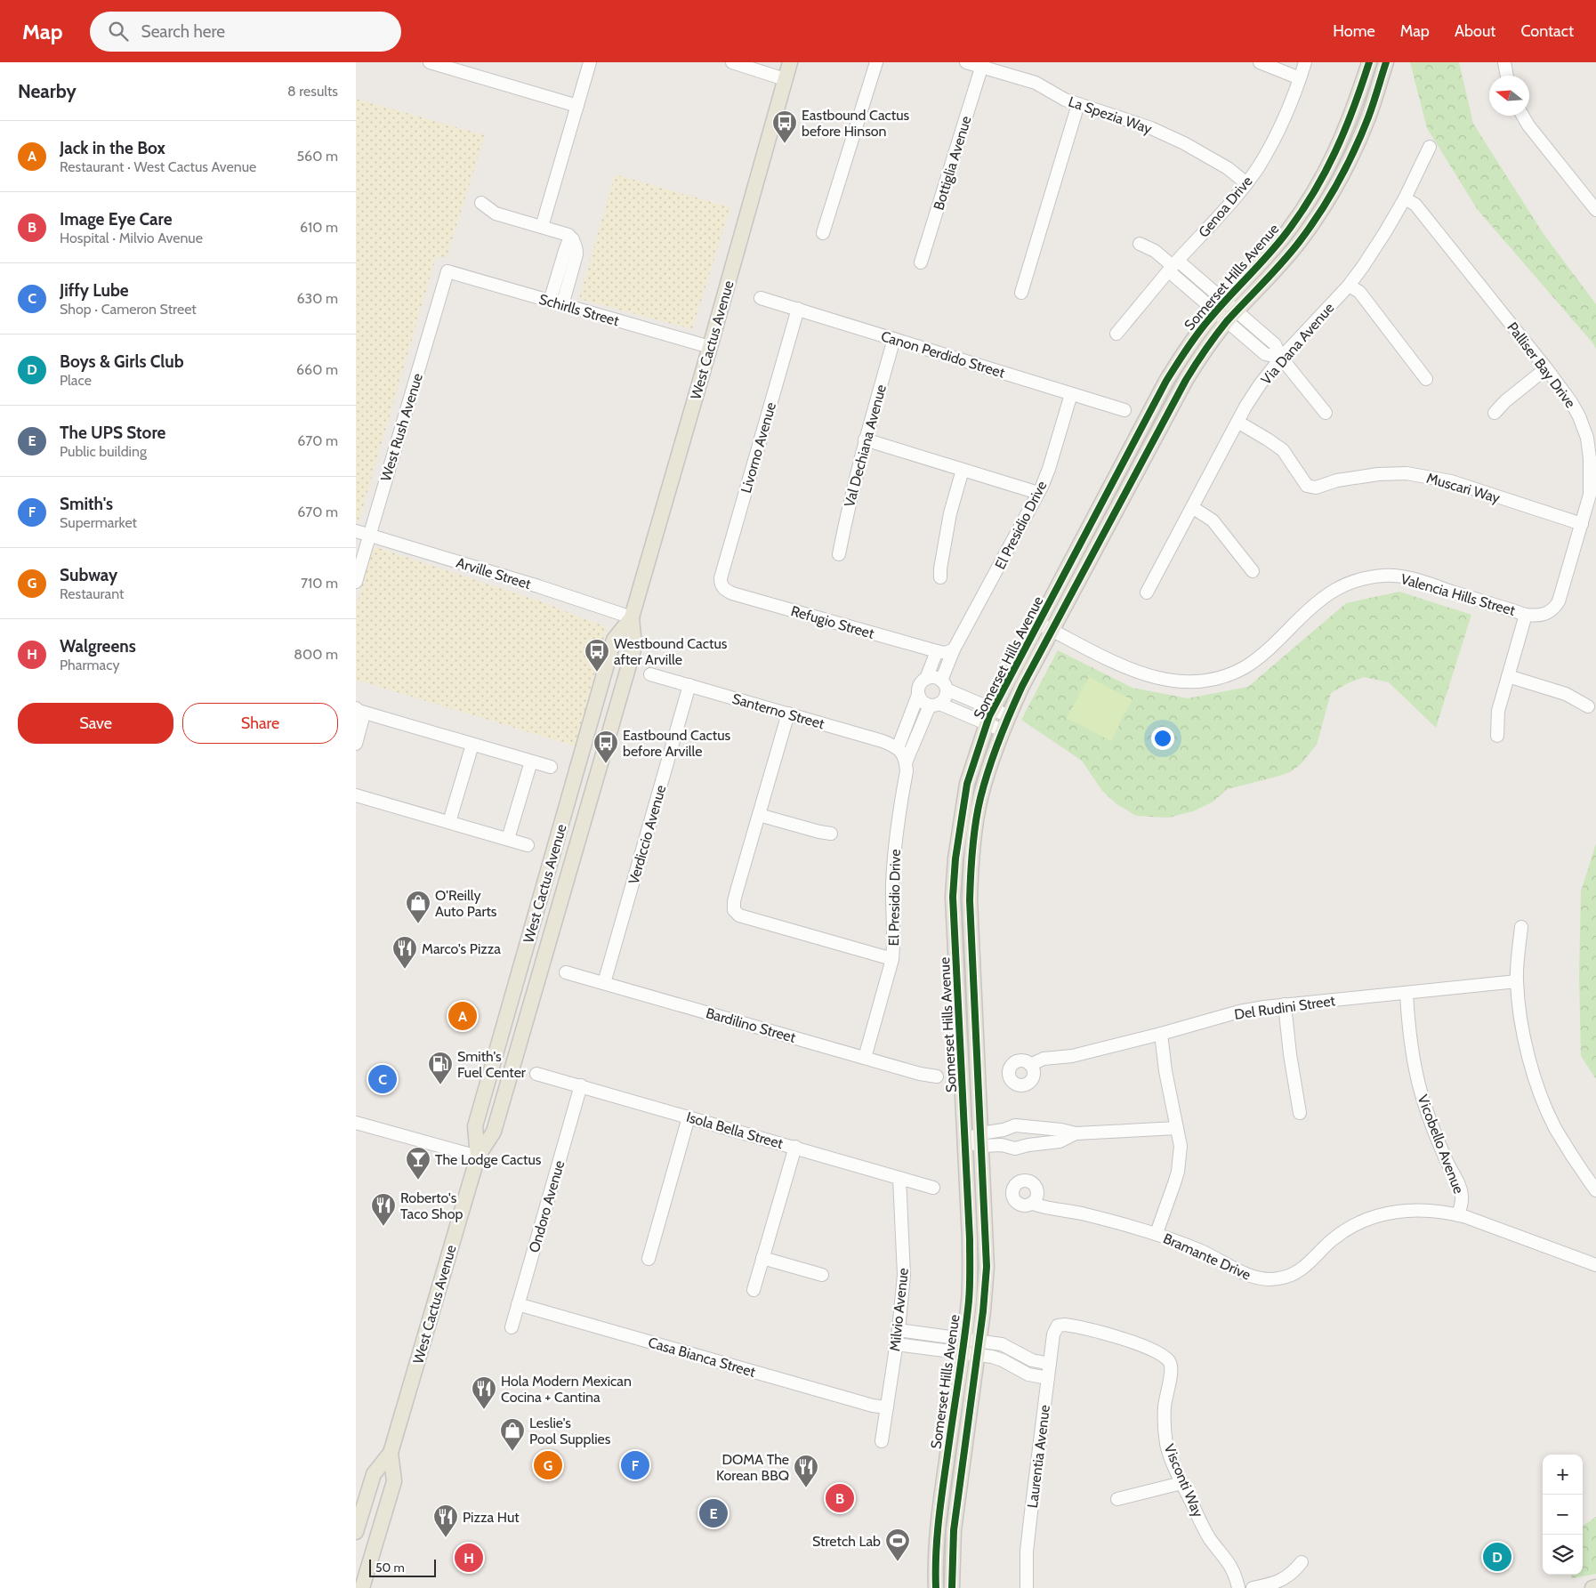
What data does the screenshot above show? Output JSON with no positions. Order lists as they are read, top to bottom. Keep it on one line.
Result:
{"streets":{"main road":["Somerset Hills Avenue","West Cactus Avenue"],"street":["La Spezia Way","Bottiglia Avenue","Genoa Drive","Schirlls Street","Via Dana Avenue","Canon Perdido Street","Palliser Bay Drive","West Rush Avenue","Val Dechiana Avenue","Livorno Avenue","Muscari Way","El Presidio Drive","Arville Street","Valencia Hills Street","Refugio Street","Santerno Street","Verdiccio Avenue","Del Rudini Street","Bardilino Street","Isola Bella Street","Vicobello Avenue","Ondoro Avenue","Bramante Drive","Milvio Avenue","Casa Bianca Street","Laurentia Avenue","Visconti Way"]},"crossings":[["La Spezia Way","Bottiglia Avenue"],["La Spezia Way","Genoa Drive"],["Somerset Hills Avenue","Valencia Hills Street"],["Schirlls Street","West Cactus Avenue"],["Schirlls Street","West Rush Avenue"],["West Cactus Avenue","Arville Street"],["Via Dana Avenue","Palliser Bay Drive"],["Via Dana Avenue","Muscari Way"],["Canon Perdido Street","Val Dechiana Avenue"],["Canon Perdido Street","Livorno Avenue"],["Canon Perdido Street","El Presidio Drive"],["Palliser Bay Drive","Muscari Way"],["Palliser Bay Drive","Valencia Hills Street"],["West Rush Avenue","Arville Street"],["Livorno Avenue","Refugio Street"],["El Presidio Drive","Refugio Street"],["El Presidio Drive","Santerno Street"],["El Presidio Drive","Bardilino Street"],["Santerno Street","Verdiccio Avenue"],["Verdiccio Avenue","Bardilino Street"],["Del Rudini Street","Vicobello Avenue"],["Isola Bella Street","Ondoro Avenue"],["Isola Bella Street","Milvio Avenue"],["Vicobello Avenue","Bramante Drive"],["Ondoro Avenue","Casa Bianca Street"],["Milvio Avenue","Casa Bianca Street"],["Laurentia Avenue","Visconti Way"]],"places":{"bus stop":["Eastbound Cactus before Hinson","Westbound Cactus after Arville","Eastbound Cactus before Arville"],"shop":["O'Reilly Auto Parts","Leslie's Pool Supplies"],"restaurant":["Marco's Pizza","Roberto's Taco Shop","Hola Modern Mexican Cocina + Cantina","DOMA The Korean BBQ","Pizza Hut"],"fuel station":["Smith's Fuel Center"],"bar":["The Lodge Cactus"],"sports":["Stretch Lab"]},"scale_bar":"50 m","north":"left","page":{"header":"Map","search":"Search here","nav":["Home","Map","About","Contact"],"heading":["Nearby","8 results"],"list":[{"mark":"A","name":"Jack in the Box","note":"Restaurant · West Cactus Avenue","value":"560 m"},{"mark":"B","name":"Image Eye Care","note":"Hospital · Milvio Avenue","value":"610 m"},{"mark":"C","name":"Jiffy Lube","note":"Shop · Cameron Street","value":"630 m"},{"mark":"D","name":"Boys & Girls Club","note":"Place","value":"660 m"},{"mark":"E","name":"The UPS Store","note":"Public building","value":"670 m"},{"mark":"F","name":"Smith's","note":"Supermarket","value":"670 m"},{"mark":"G","name":"Subway","note":"Restaurant","value":"710 m"},{"mark":"H","name":"Walgreens","note":"Pharmacy","value":"800 m"}],"buttons":["Save","Share"],"pins":["A","C","F","G","B","E","D","H"],"map_buttons":["+","−"],"scale":"50 m"}}
